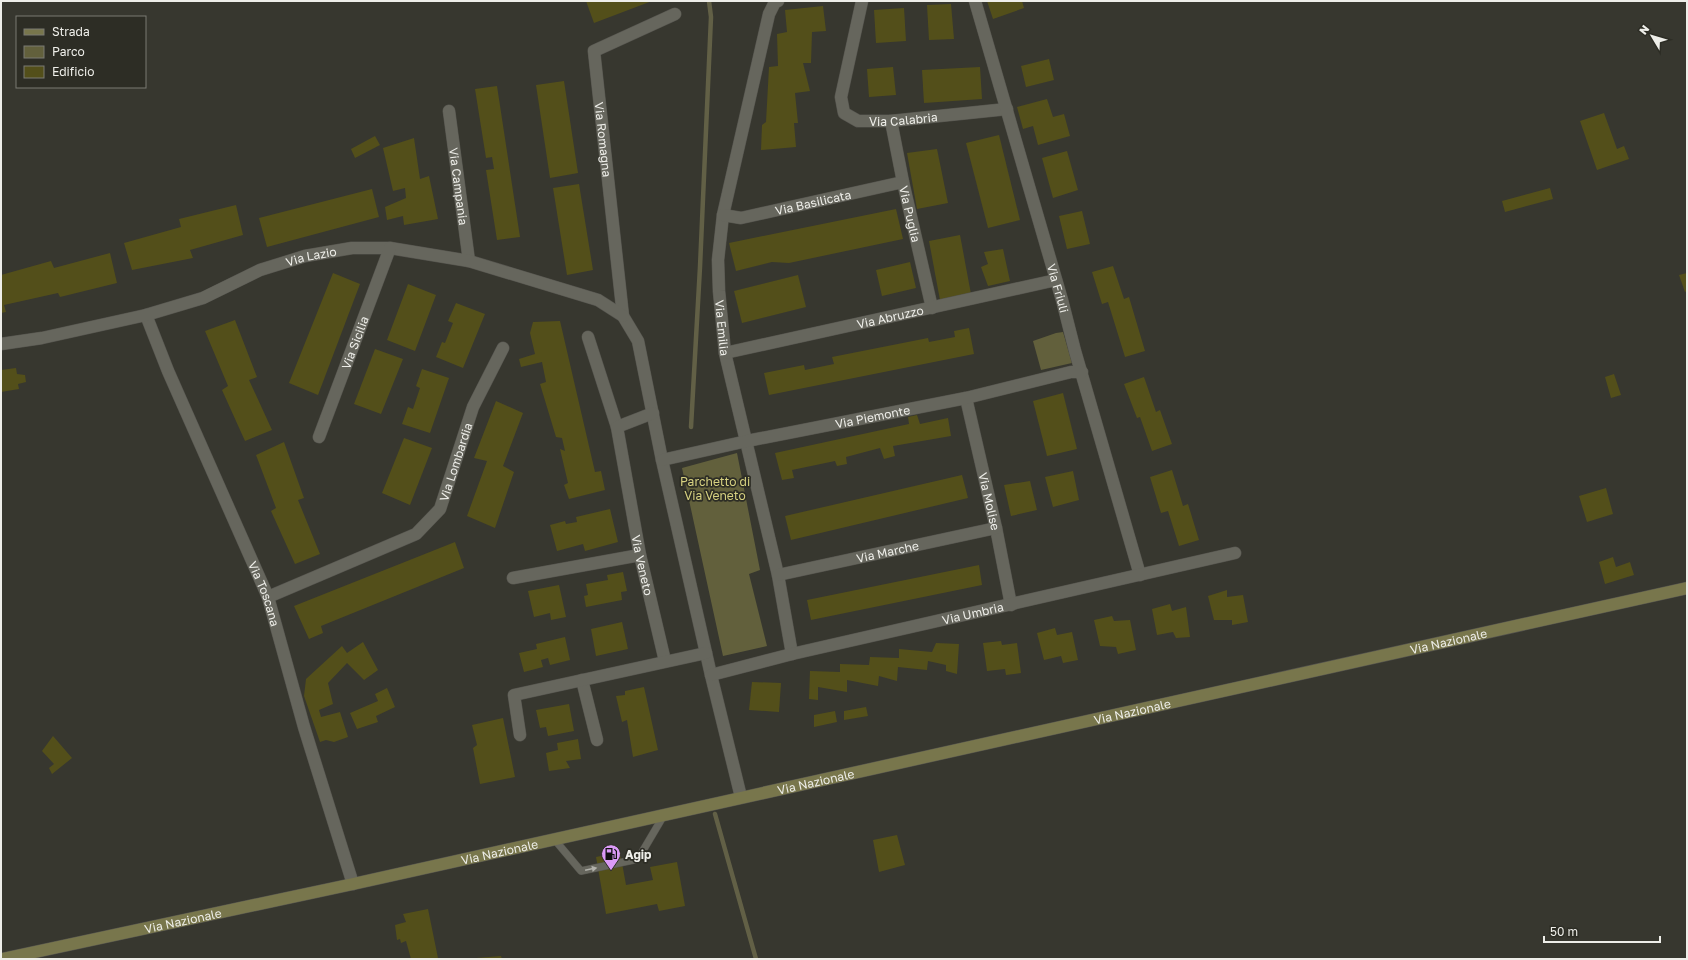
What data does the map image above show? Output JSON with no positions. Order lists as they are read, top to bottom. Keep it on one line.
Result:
{"streets":{"main road":["Via Nazionale"],"street":["Via Calabria","Via Romagna","Via Campania","Via Basilicata","Via Puglia","Via Lazio","Via Friuli","Via Abruzzo","Via Emilia","Via Sicilia","Via Piemonte","Via Lombardia","Via Molise","Via Marche","Via Veneto","Via Toscana","Via Umbria"]},"crossings":[["Via Calabria","Via Puglia"],["Via Calabria","Via Friuli"],["Via Romagna","Via Lazio"],["Via Campania","Via Lazio"],["Via Basilicata","Via Puglia"],["Via Basilicata","Via Emilia"],["Via Puglia","Via Abruzzo"],["Via Lazio","Via Sicilia"],["Via Lazio","Via Toscana"],["Via Friuli","Via Abruzzo"],["Via Friuli","Via Piemonte"],["Via Friuli","Via Umbria"],["Via Abruzzo","Via Emilia"],["Via Emilia","Via Piemonte"],["Via Emilia","Via Marche"],["Via Emilia","Via Umbria"],["Via Piemonte","Via Molise"],["Via Lombardia","Via Toscana"],["Via Molise","Via Marche"],["Via Molise","Via Umbria"],["Via Toscana","Via Nazionale"]],"parks":["Parchetto di Via Veneto"],"places":{"fuel station":["Agip"]},"legend":["Strada","Parco","Edificio"],"scale_bar":"50 m","north":"top left"}
